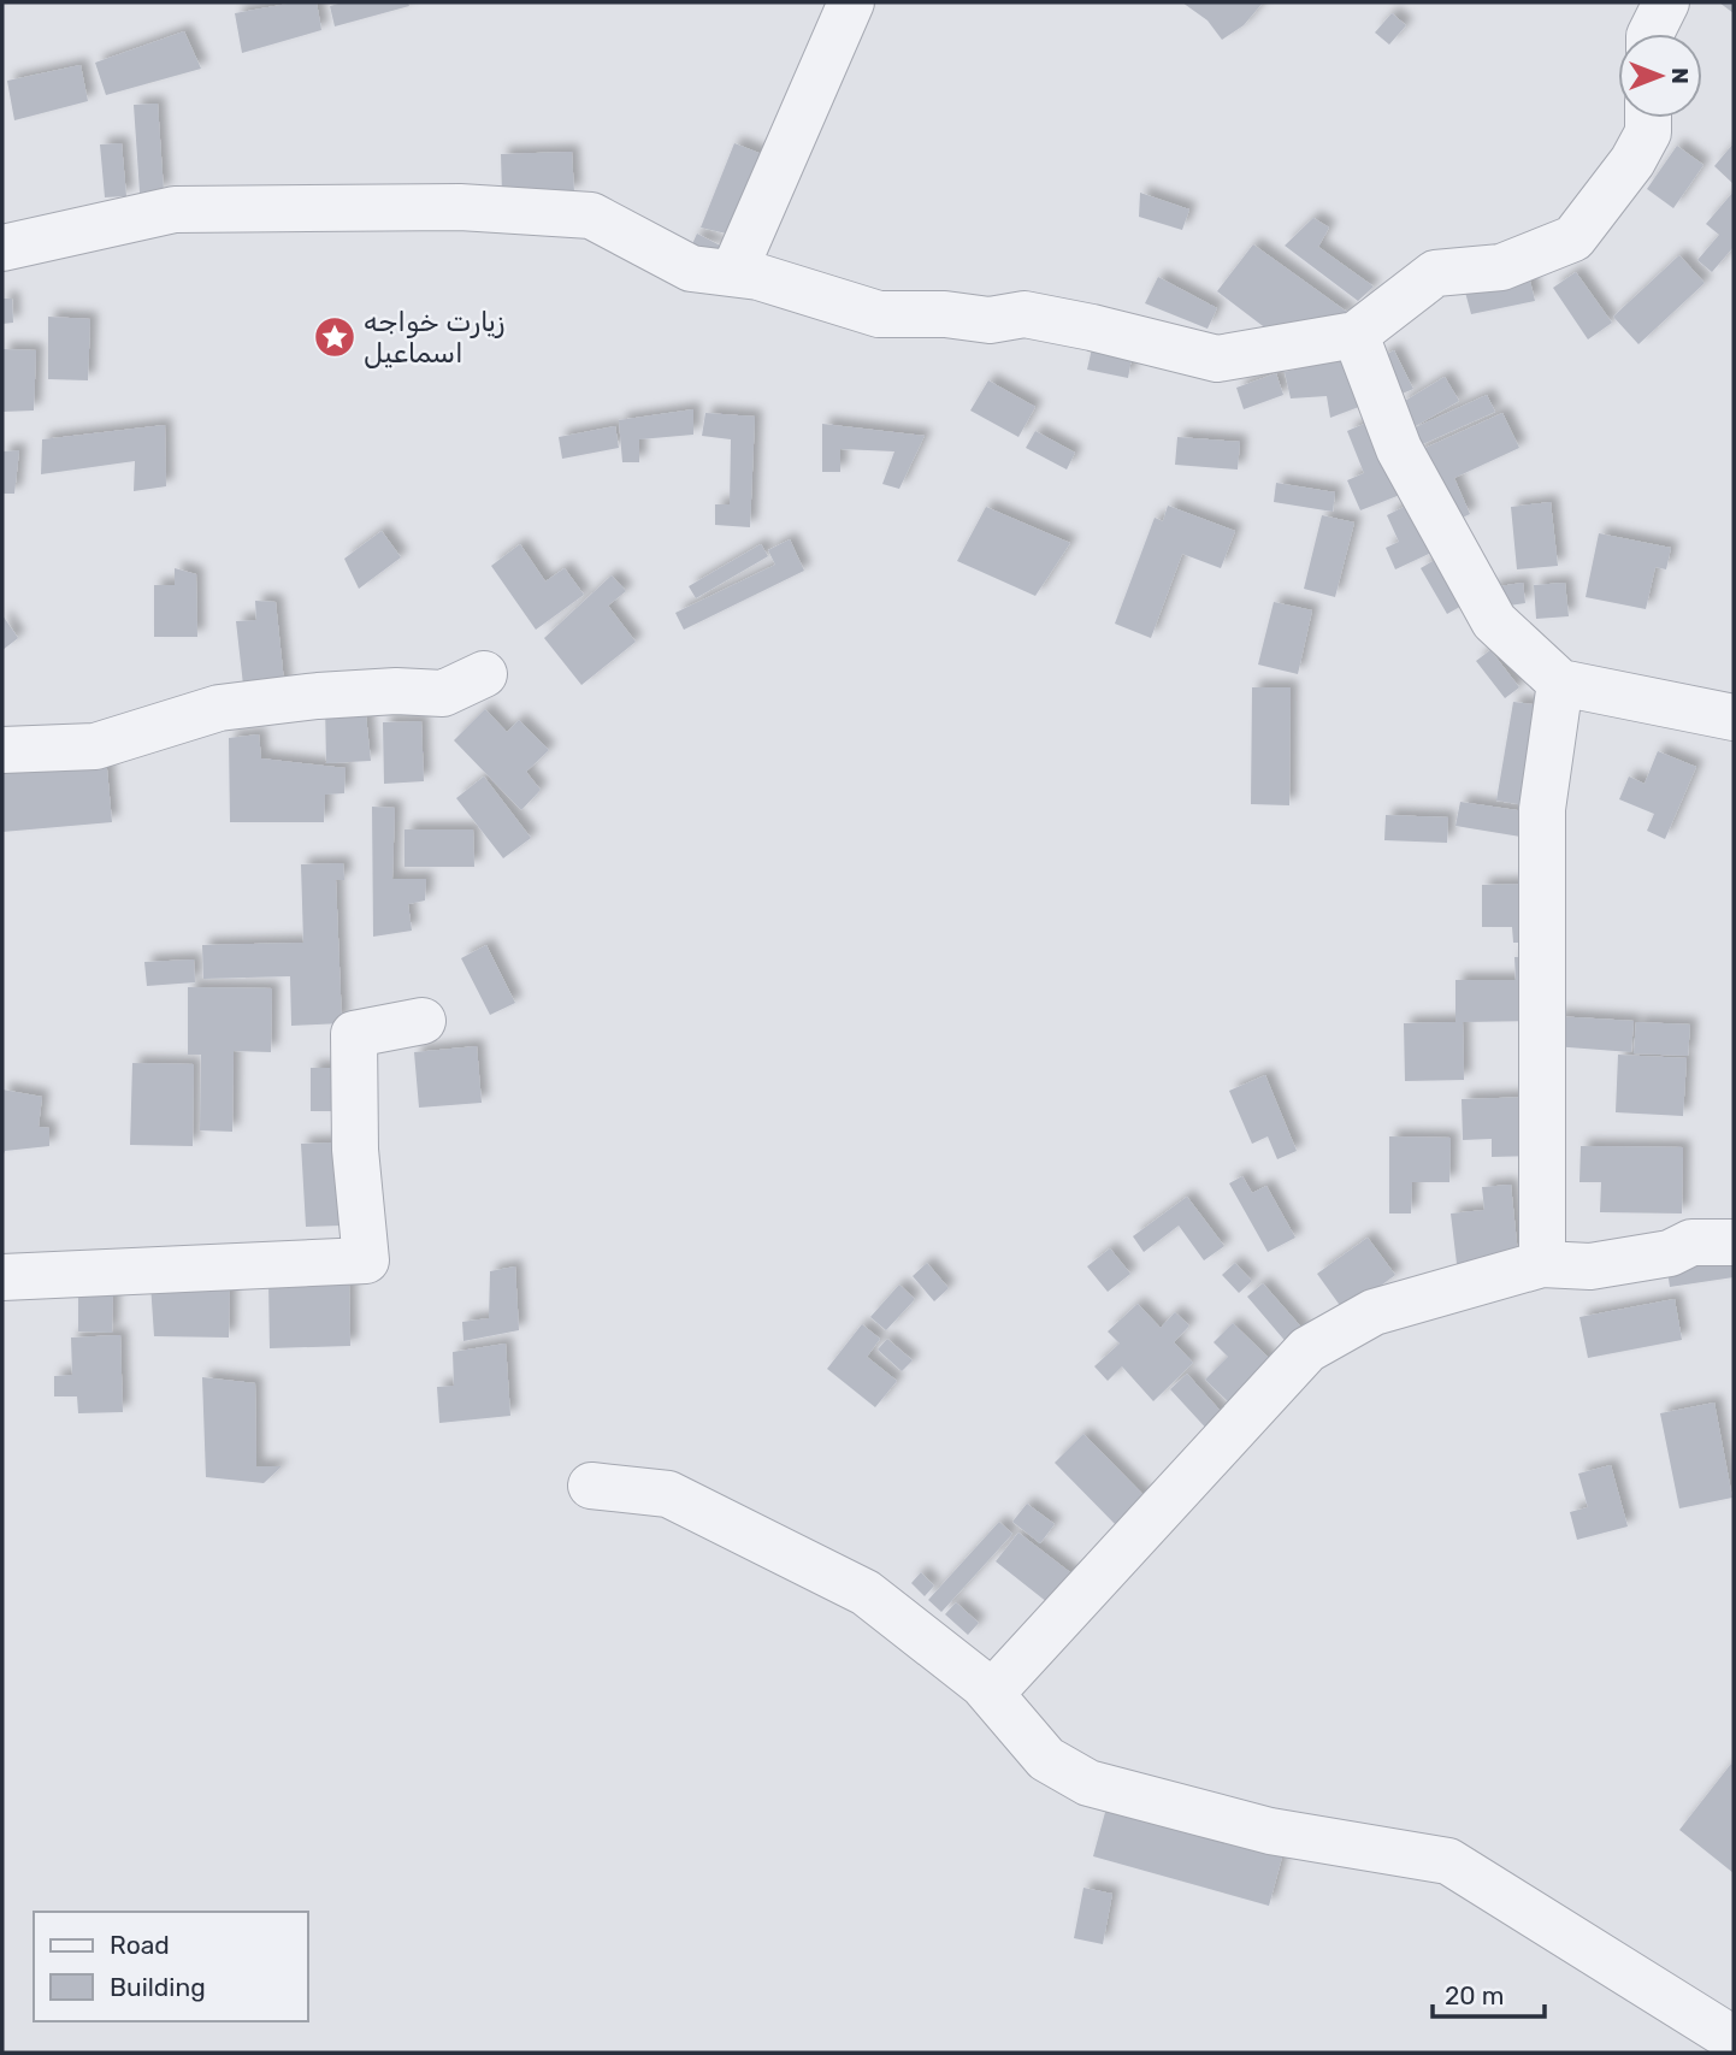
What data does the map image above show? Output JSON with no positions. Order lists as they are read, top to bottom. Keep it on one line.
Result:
{"places":{"place":["زیارت خواجه اسماعیل"]},"legend":["Road","Building"],"scale_bar":"20 m","north":"right"}
